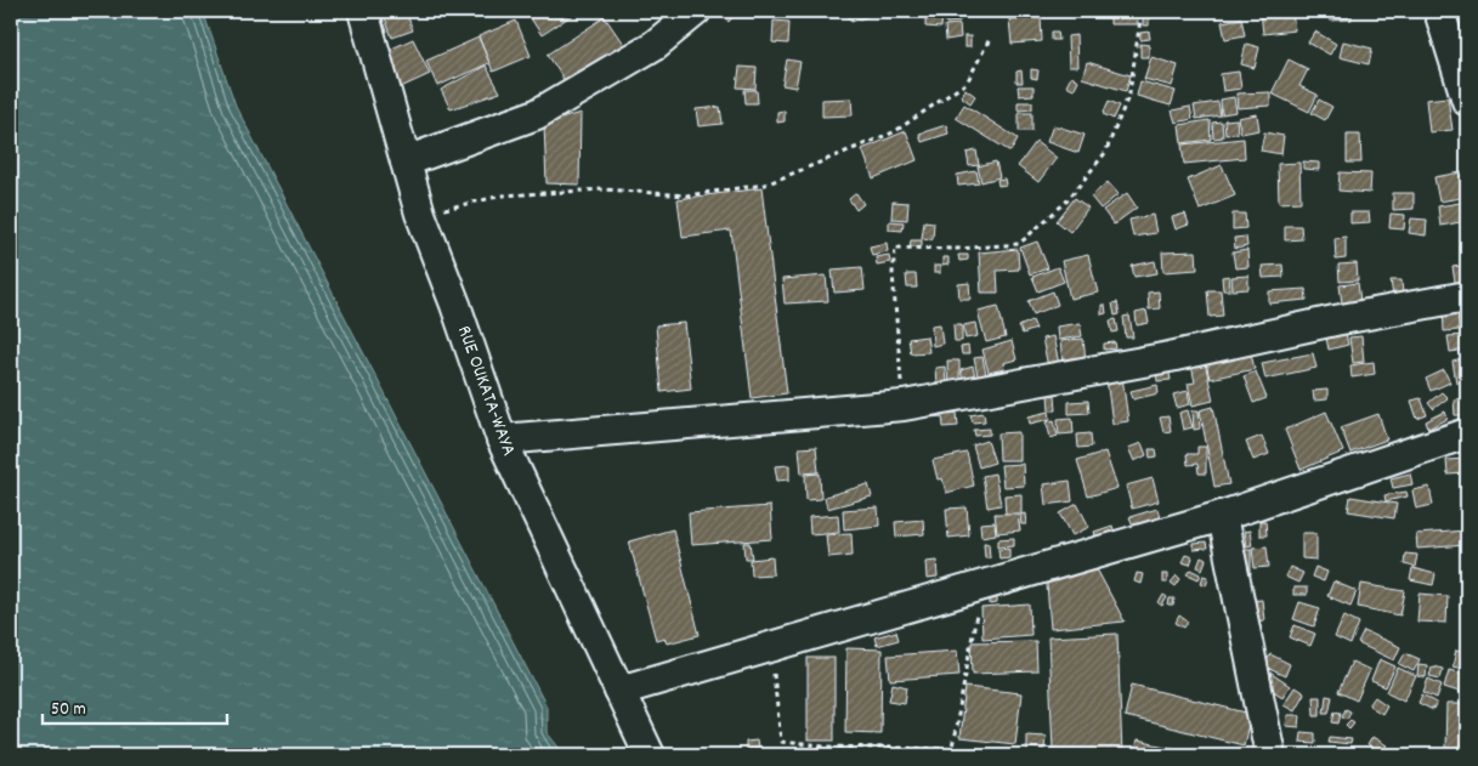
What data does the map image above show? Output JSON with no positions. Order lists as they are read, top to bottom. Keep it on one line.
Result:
{"streets":{"street":["RUE OUKATA-WAYA"]},"scale_bar":"50 m"}
